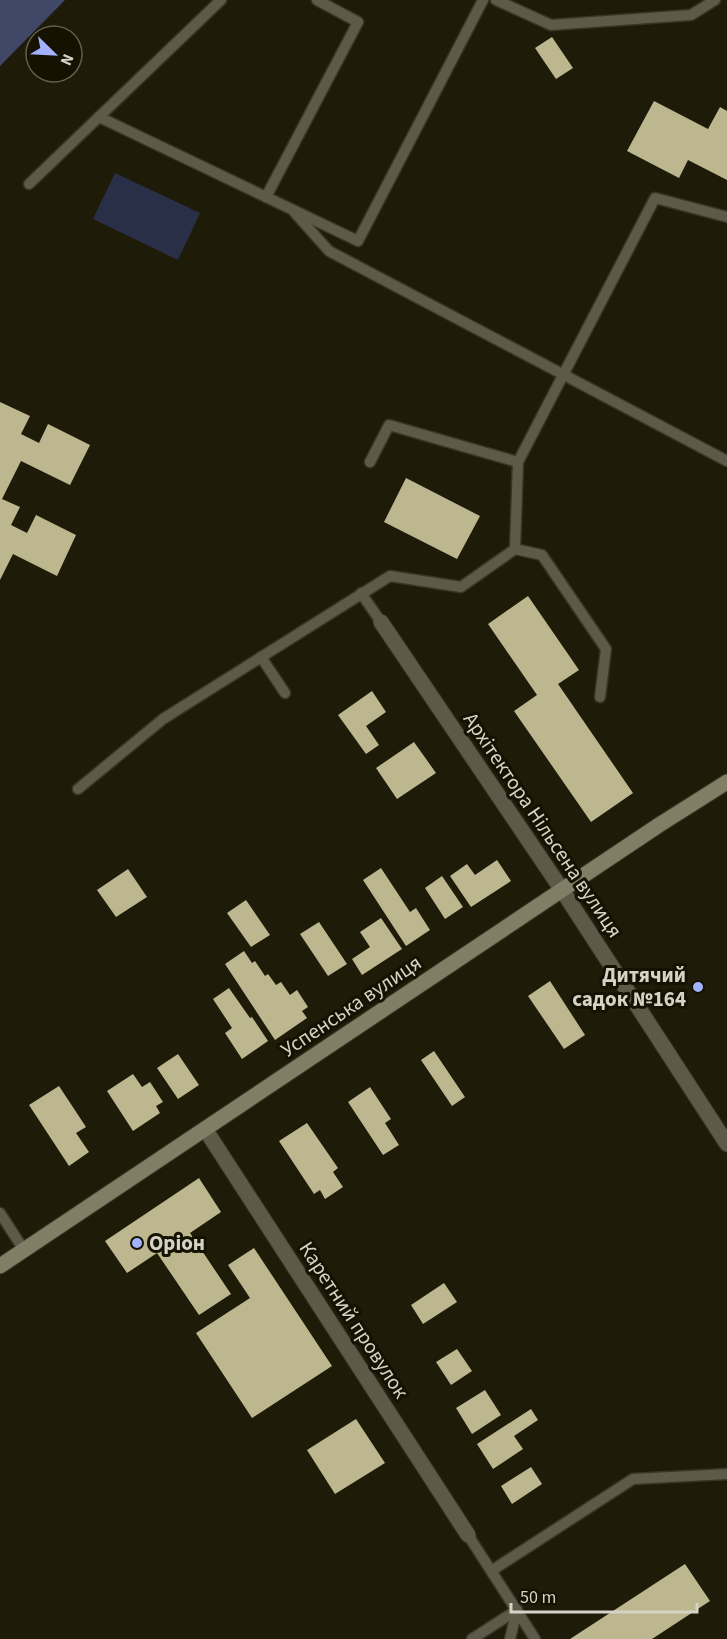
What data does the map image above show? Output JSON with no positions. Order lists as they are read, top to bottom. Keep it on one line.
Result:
{"streets":{"street":["Архітектора Нільсена вулиця","Успенська вулиця","Каретний провулок"]},"crossings":[["Архітектора Нільсена вулиця","Успенська вулиця"],["Успенська вулиця","Каретний провулок"]],"places":["Дитячий садок №164","Оріон"],"scale_bar":"50 m","north":"bottom right"}
